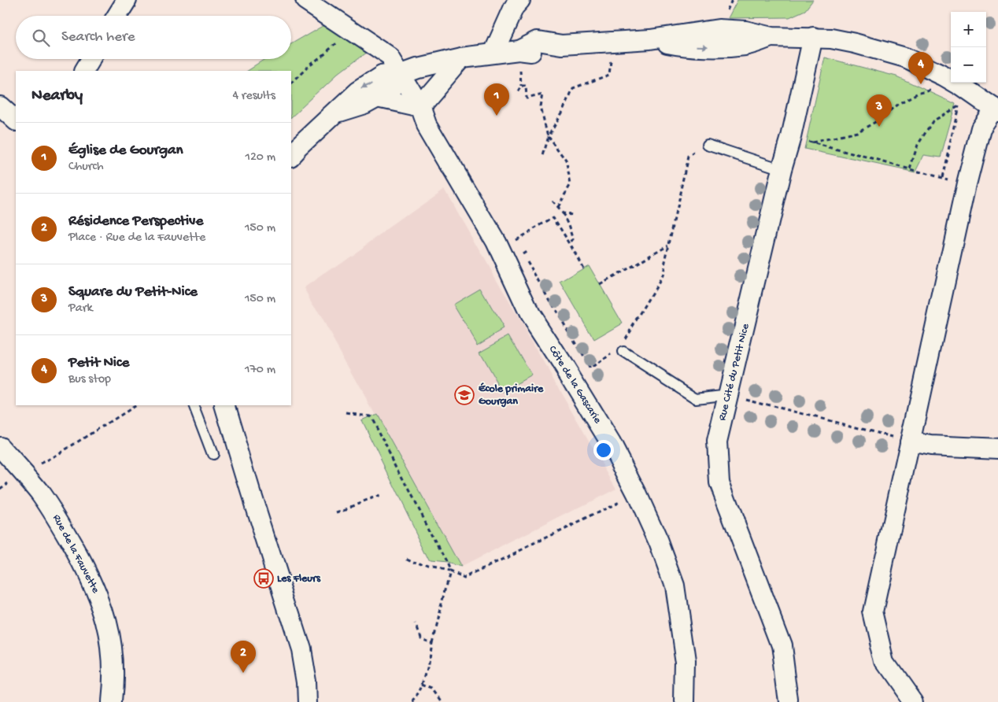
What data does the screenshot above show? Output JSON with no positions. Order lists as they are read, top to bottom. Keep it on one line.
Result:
{"streets":{"street":["Rue Cité du Petit Nice","Côte de la Gascarie","Rue de la Fauvette"]},"places":{"school or university":["École primaire Gourgan"],"bus stop":["Les Fleurs"]},"page":{"map_buttons":["+","−"],"search":"Search here","pins":["4","1","3","2"],"heading":["Nearby","4 results"],"list":[{"mark":"1","name":"Église de Gourgan","note":"Church","value":"120 m"},{"mark":"2","name":"Résidence Perspective","note":"Place · Rue de la Fauvette","value":"150 m"},{"mark":"3","name":"Square du Petit-Nice","note":"Park","value":"150 m"},{"mark":"4","name":"Petit Nice","note":"Bus stop","value":"170 m"}]}}
